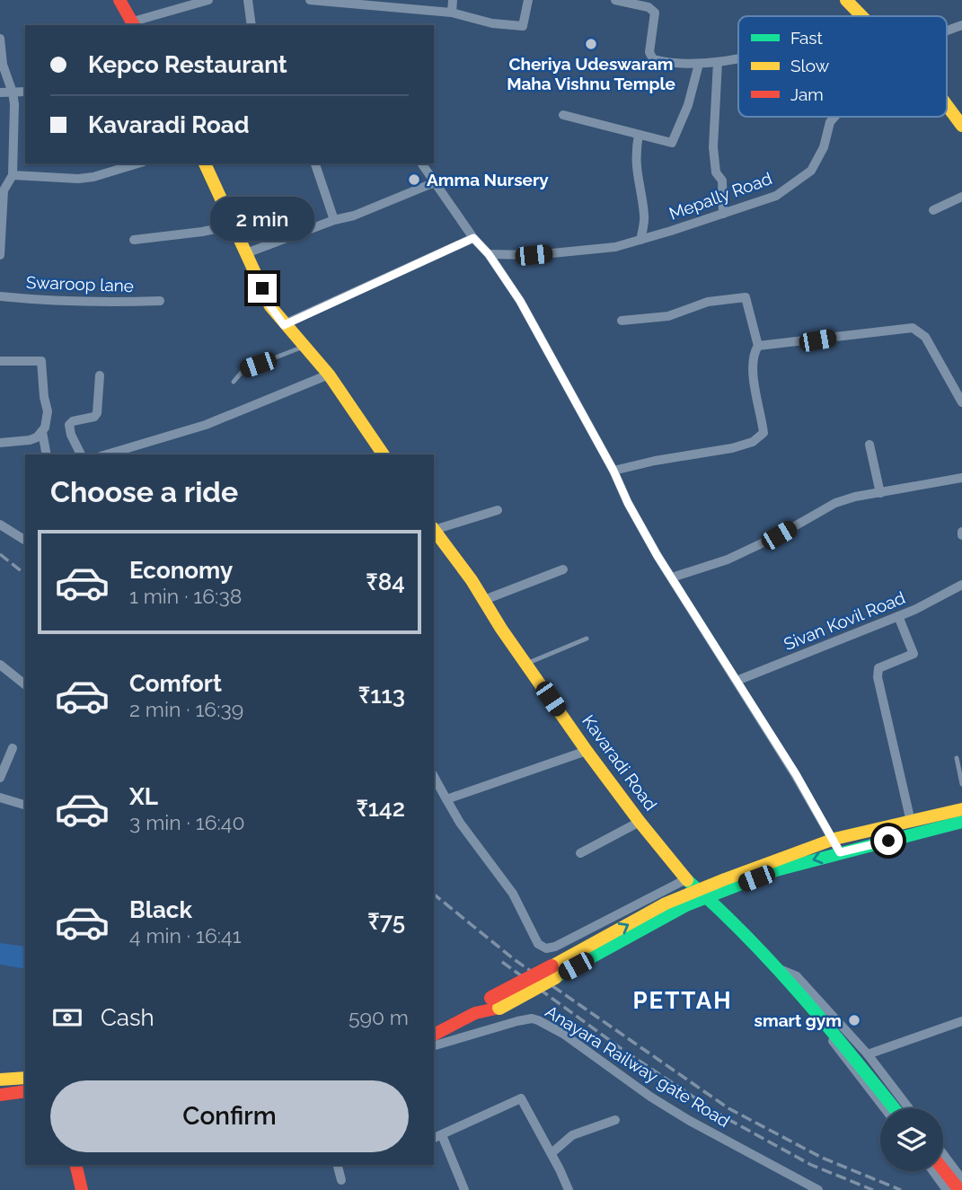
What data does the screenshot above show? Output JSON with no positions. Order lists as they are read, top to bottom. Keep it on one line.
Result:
{"streets":{"main road":["Kavaradi Road"],"street":["Mepally Road","Swaroop lane","Sivan Kovil Road","Anayara Railway gate Road"]},"districts":["PETTAH"],"places":["Cheriya Udeswaram Maha Vishnu Temple","Amma Nursery","smart gym"],"legend":["Fast","Slow","Jam"],"page":{"banner":["Kepco Restaurant","Kavaradi Road"],"bubble":"2 min","heading":"Choose a ride","list":[{"name":"Economy","note":"1 min · 16:38","value":"₹84"},{"name":"Comfort","note":"2 min · 16:39","value":"₹113"},{"name":"XL","note":"3 min · 16:40","value":"₹142"},{"name":"Black","note":"4 min · 16:41","value":"₹75"}],"pay":["Cash","590 m"],"buttons":"Confirm"}}
